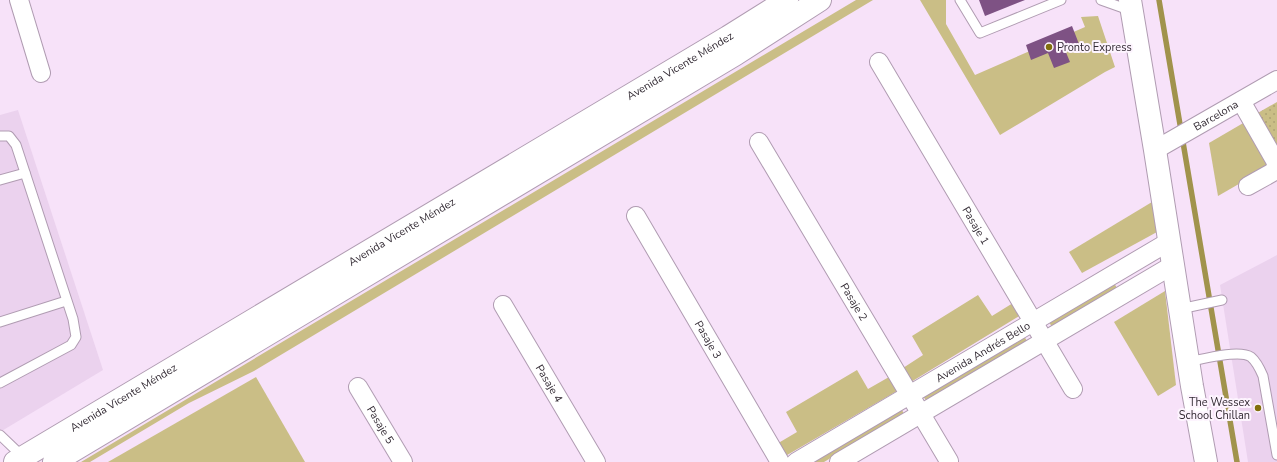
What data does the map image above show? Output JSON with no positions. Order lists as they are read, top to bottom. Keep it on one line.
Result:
{"streets":{"main road":["Avenida Vicente Méndez"],"street":["Barcelona","Pasaje 1","Pasaje 2","Pasaje 3","Avenida Andrés Bello","Pasaje 4","Pasaje 5"]},"crossings":[["Pasaje 1","Avenida Andrés Bello"],["Pasaje 2","Avenida Andrés Bello"]],"places":["Pronto Express","The Wessex School Chillan"]}
